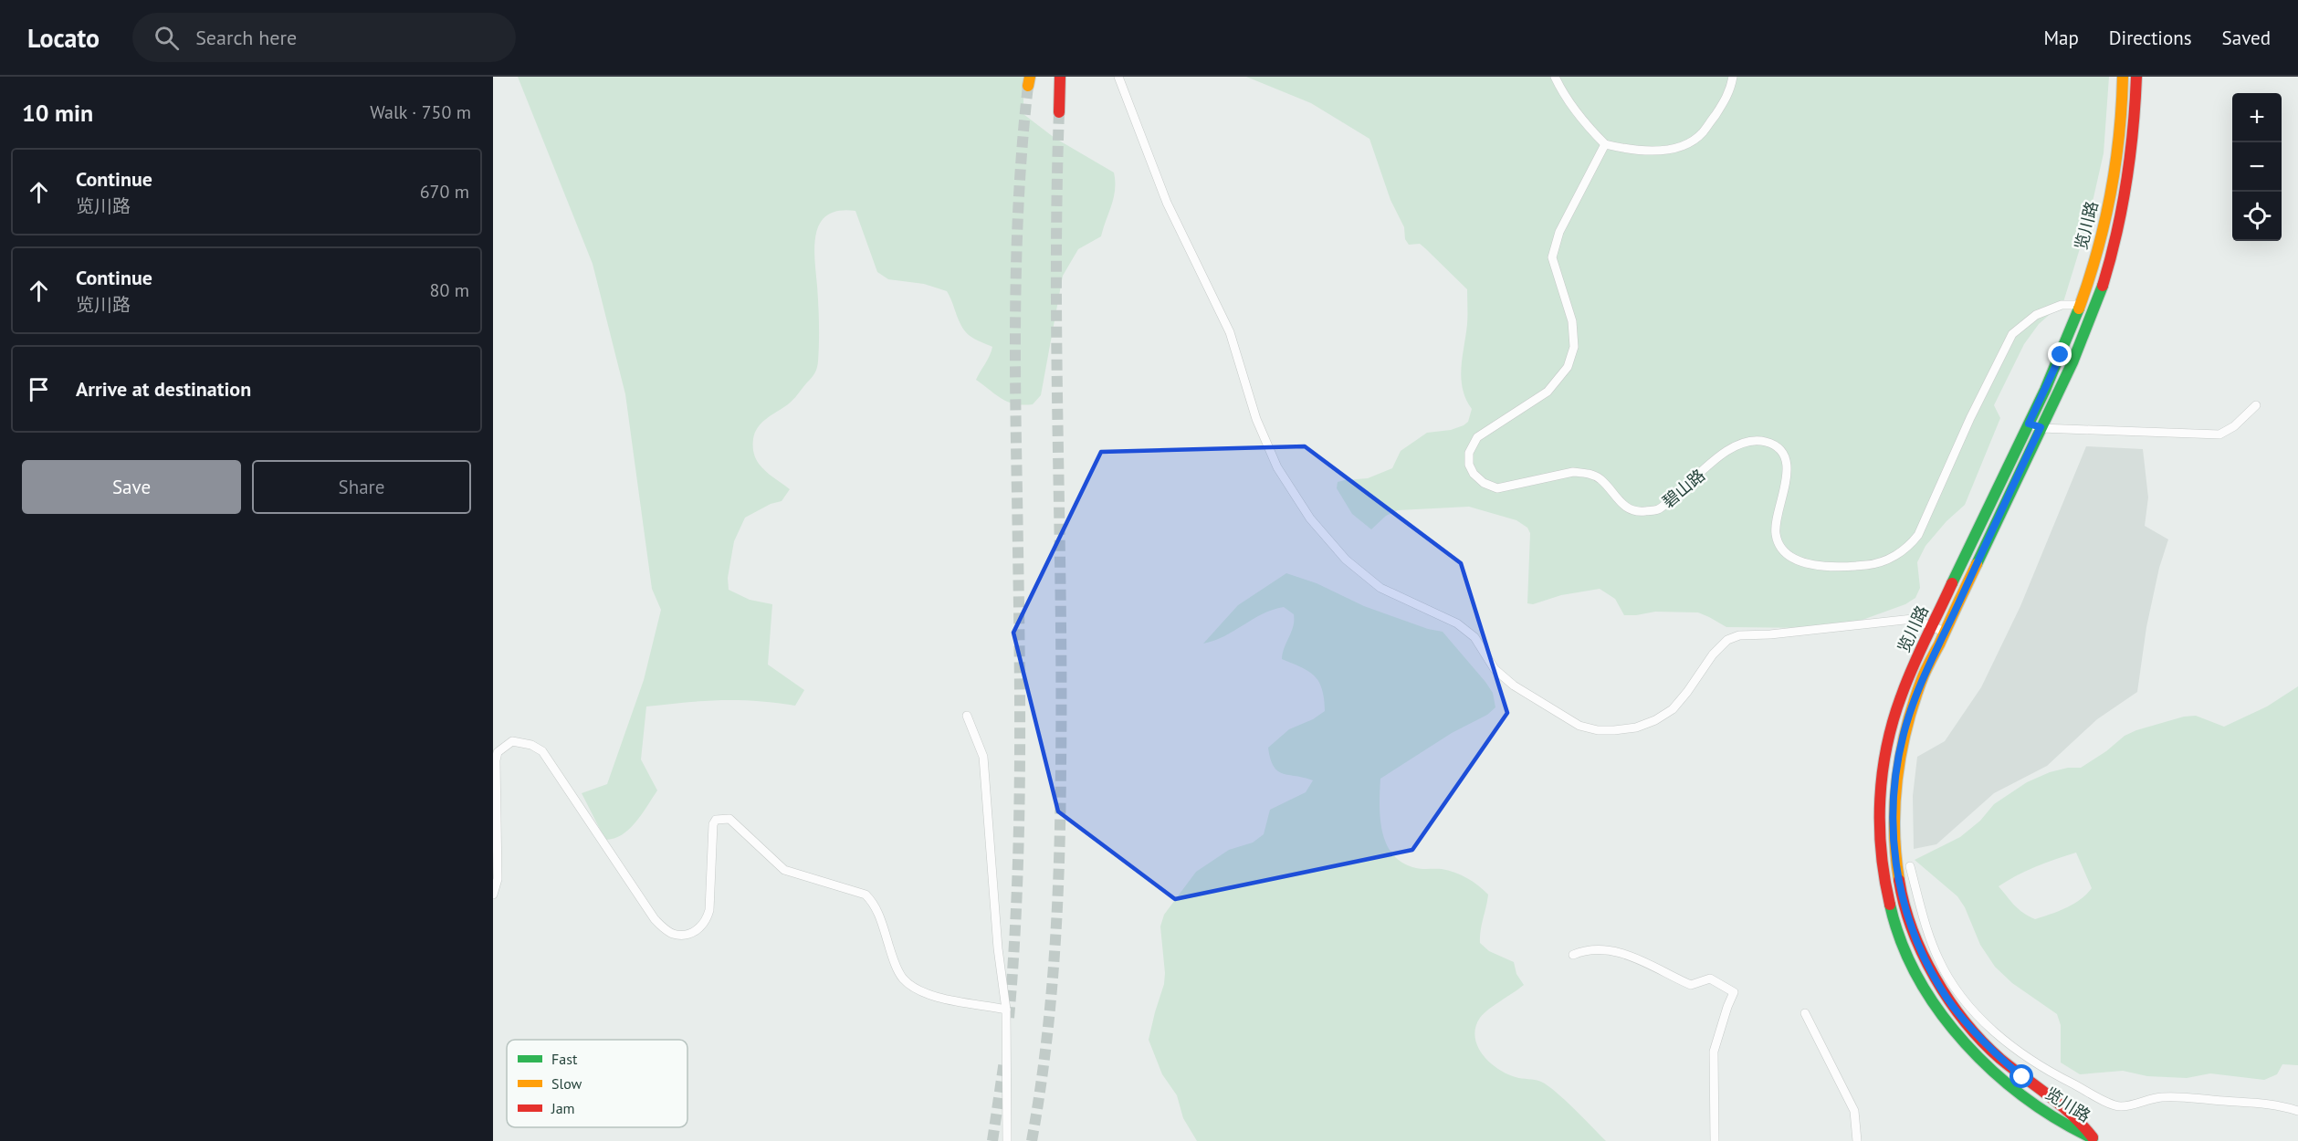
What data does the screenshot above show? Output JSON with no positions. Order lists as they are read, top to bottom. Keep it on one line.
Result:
{"streets":{"street":["览川路","碧山路"]},"crossings":[["览川路","碧山路"]],"legend":["Fast","Slow","Jam"],"page":{"header":"Locato","search":"Search here","nav":["Map","Directions","Saved"],"heading":["10 min","Walk · 750 m"],"map_buttons":["+","−"],"list":[["Continue","览川路","670 m"],["Continue","览川路","80 m"],"Arrive at destination"],"buttons":["Save","Share"]}}
